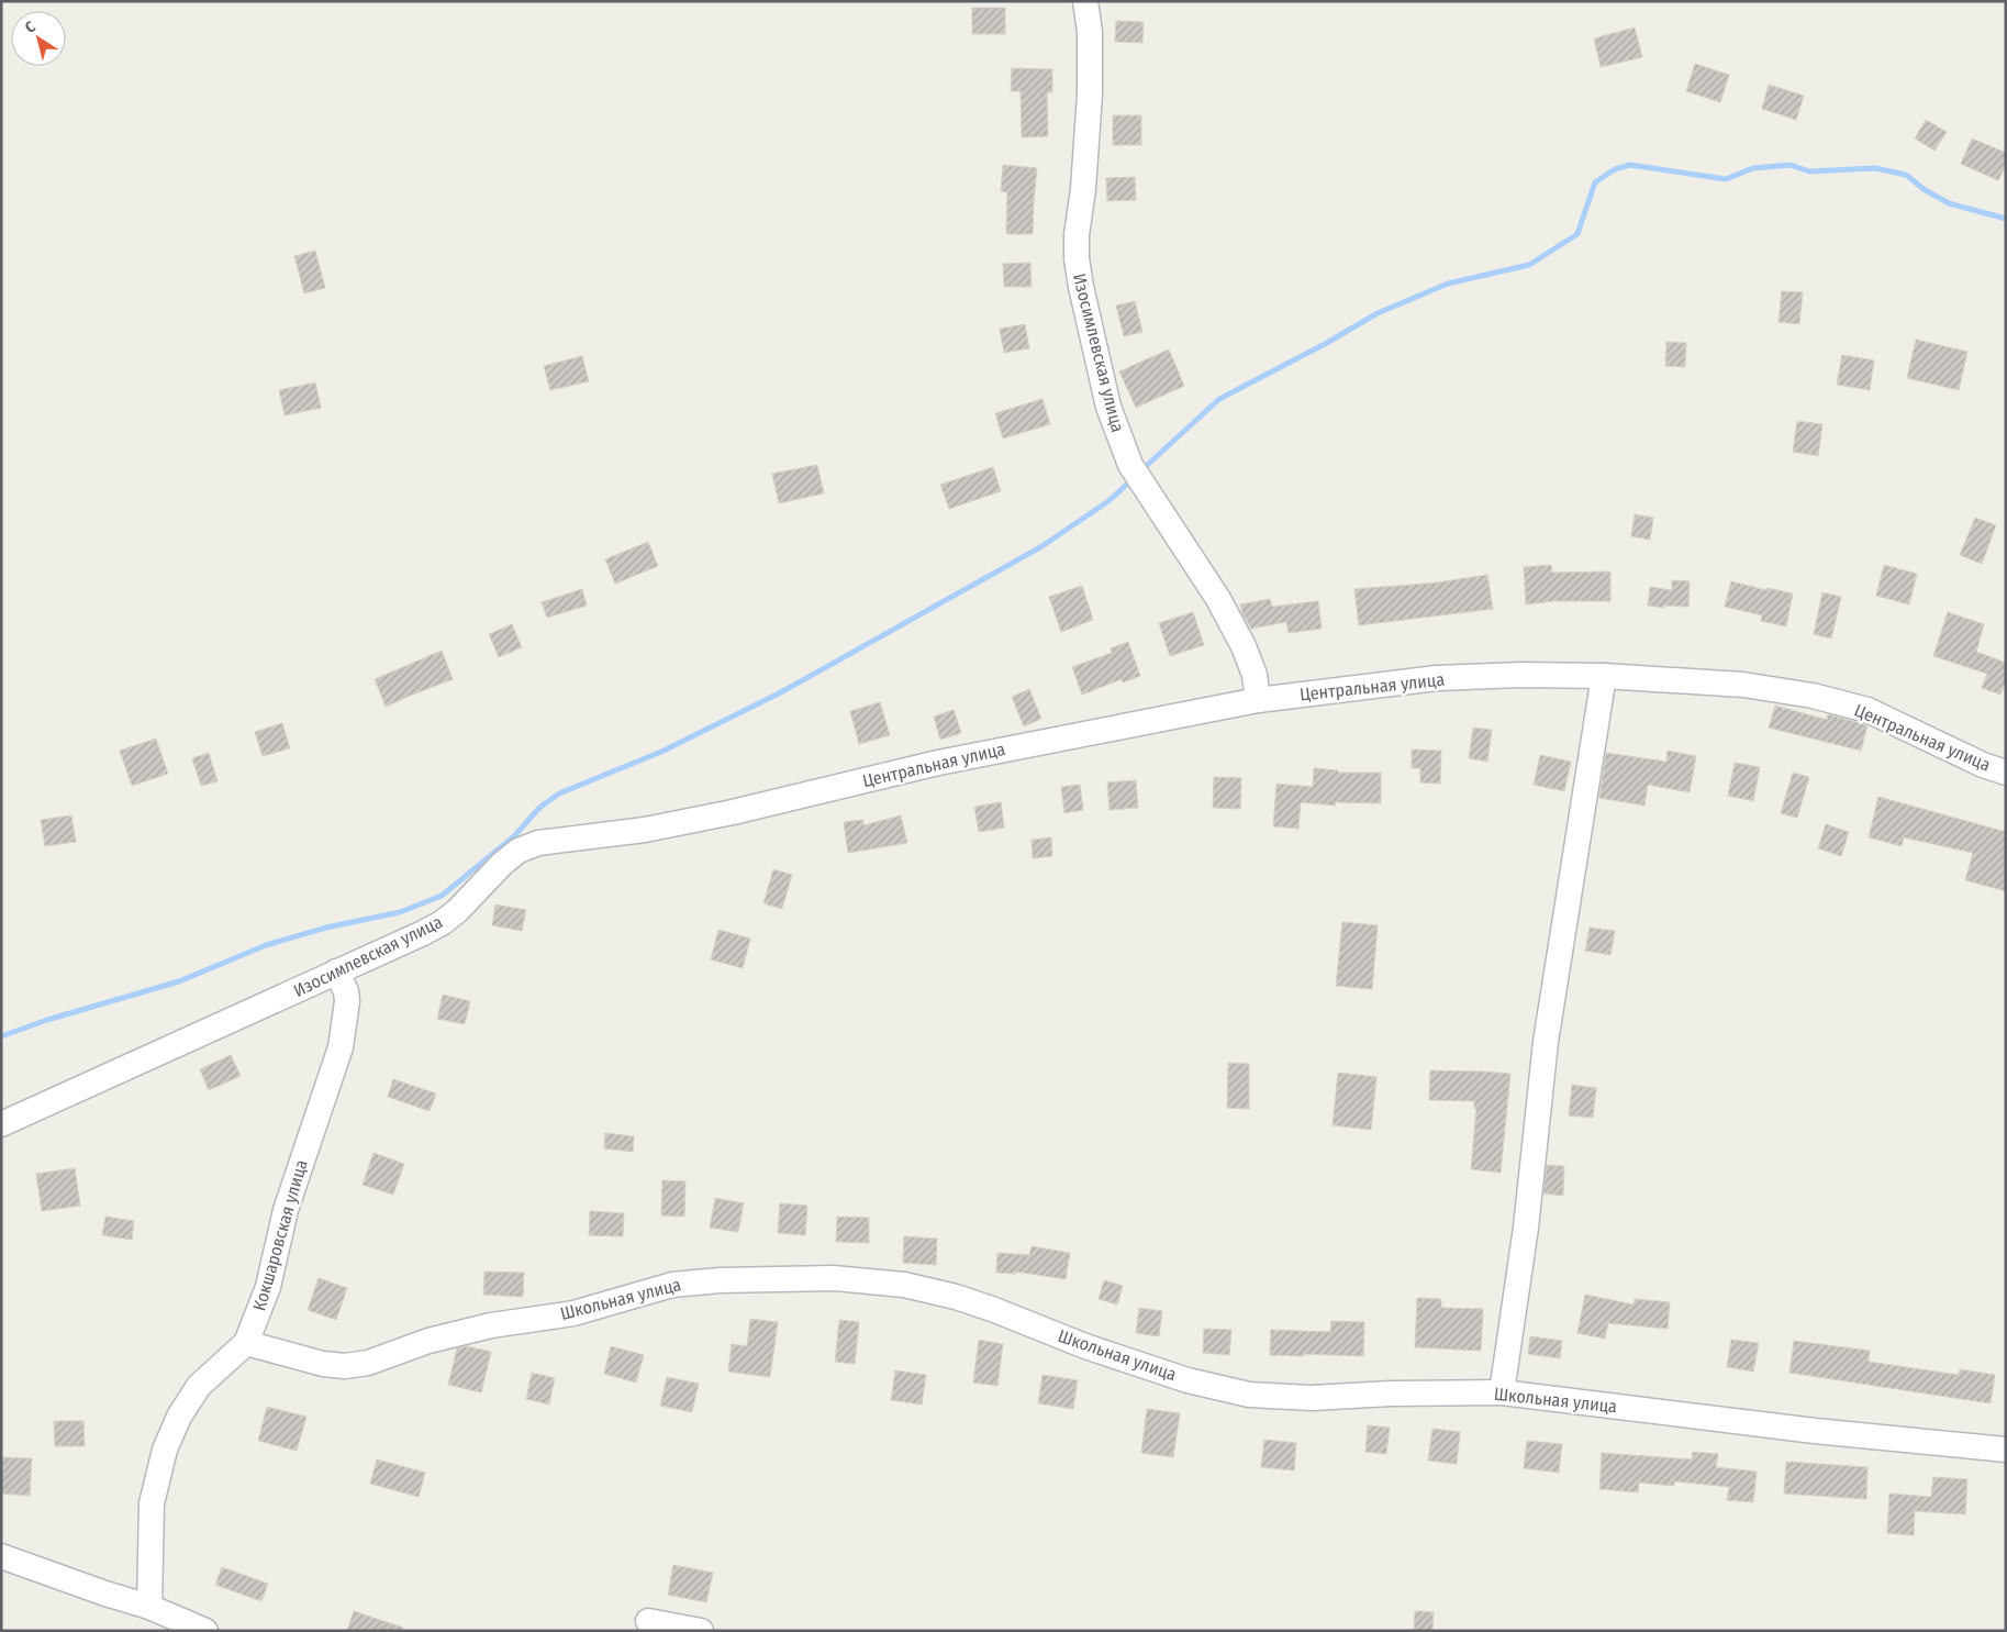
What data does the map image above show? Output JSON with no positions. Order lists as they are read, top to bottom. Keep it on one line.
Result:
{"streets":{"street":["Изосимлевская улица","Центральная улица","Кокшаровская улица","Школьная улица"]},"crossings":[["Изосимлевская улица","Центральная улица"],["Изосимлевская улица","Кокшаровская улица"],["Кокшаровская улица","Школьная улица"]],"north":"top left"}
